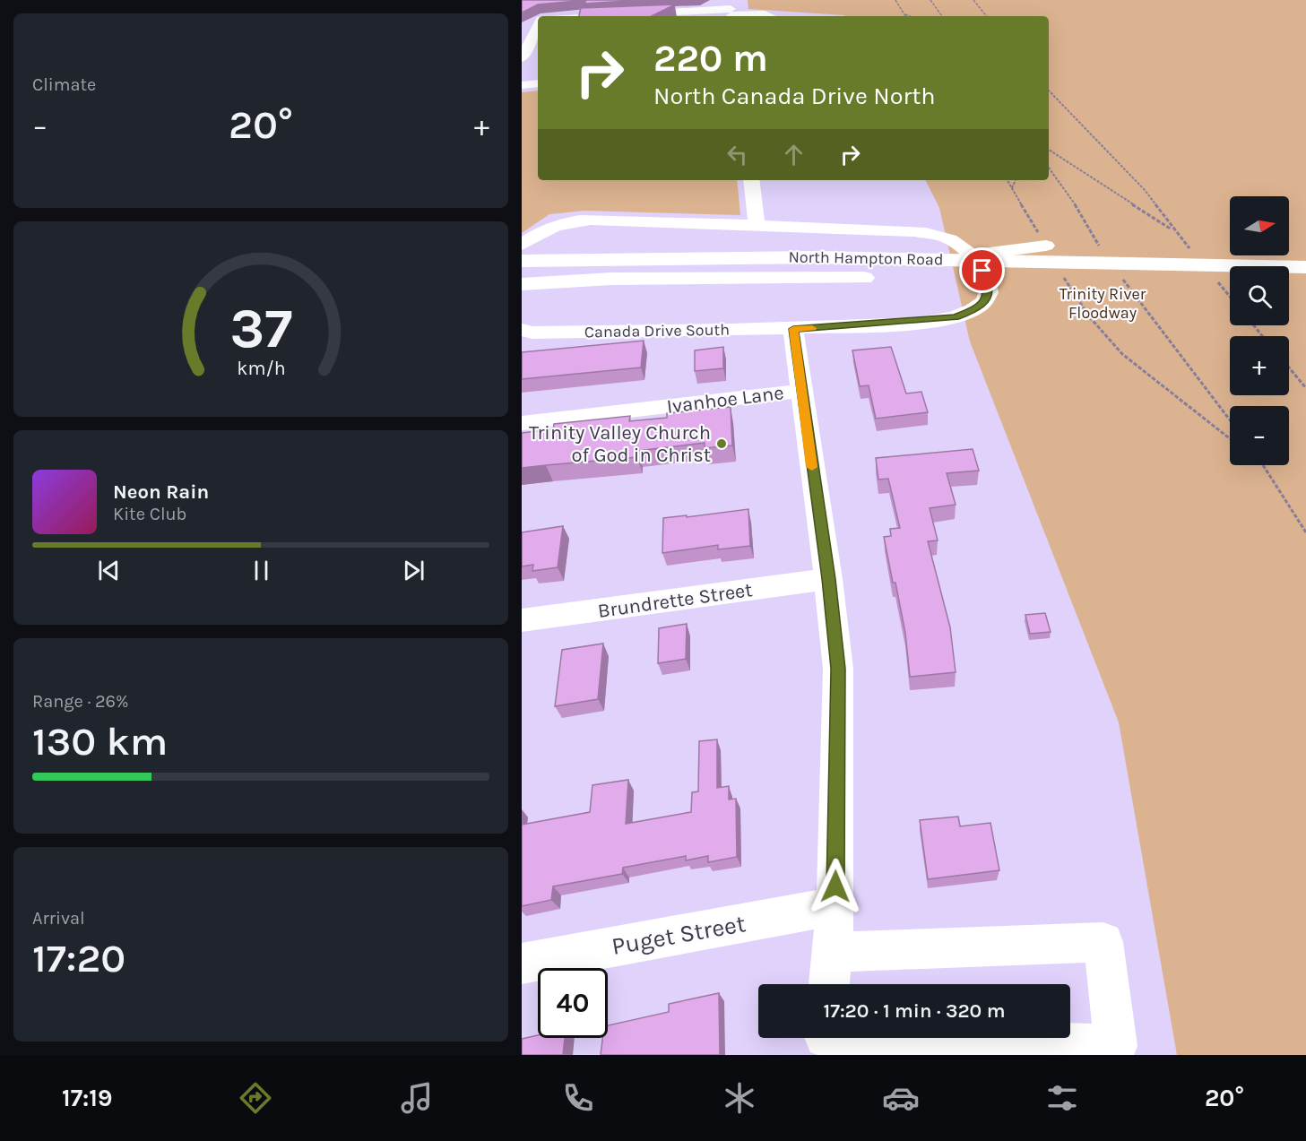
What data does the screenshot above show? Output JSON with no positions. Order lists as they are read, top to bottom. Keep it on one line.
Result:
{"streets":{"main road":["North Hampton Road"],"street":["Canada Drive South","Ivanhoe Lane","Brundrette Street","Puget Street"]},"parks":["Trinity River Floodway"],"places":["Trinity Valley Church of God in Christ"],"north":"right","page":{"tile":["Climate",["Range · 26%","130 km"],["Arrival","17:20"]],"turn":["220 m","North Canada Drive North"],"heat":["−","20°","+"],"map_buttons":["+","−"],"song":["Neon Rain","Kite Club"],"limit":"40","trip":"17:20 · 1 min · 320 m","tabs":["17:19","20°"],"gauge":["37","km/h"]}}
